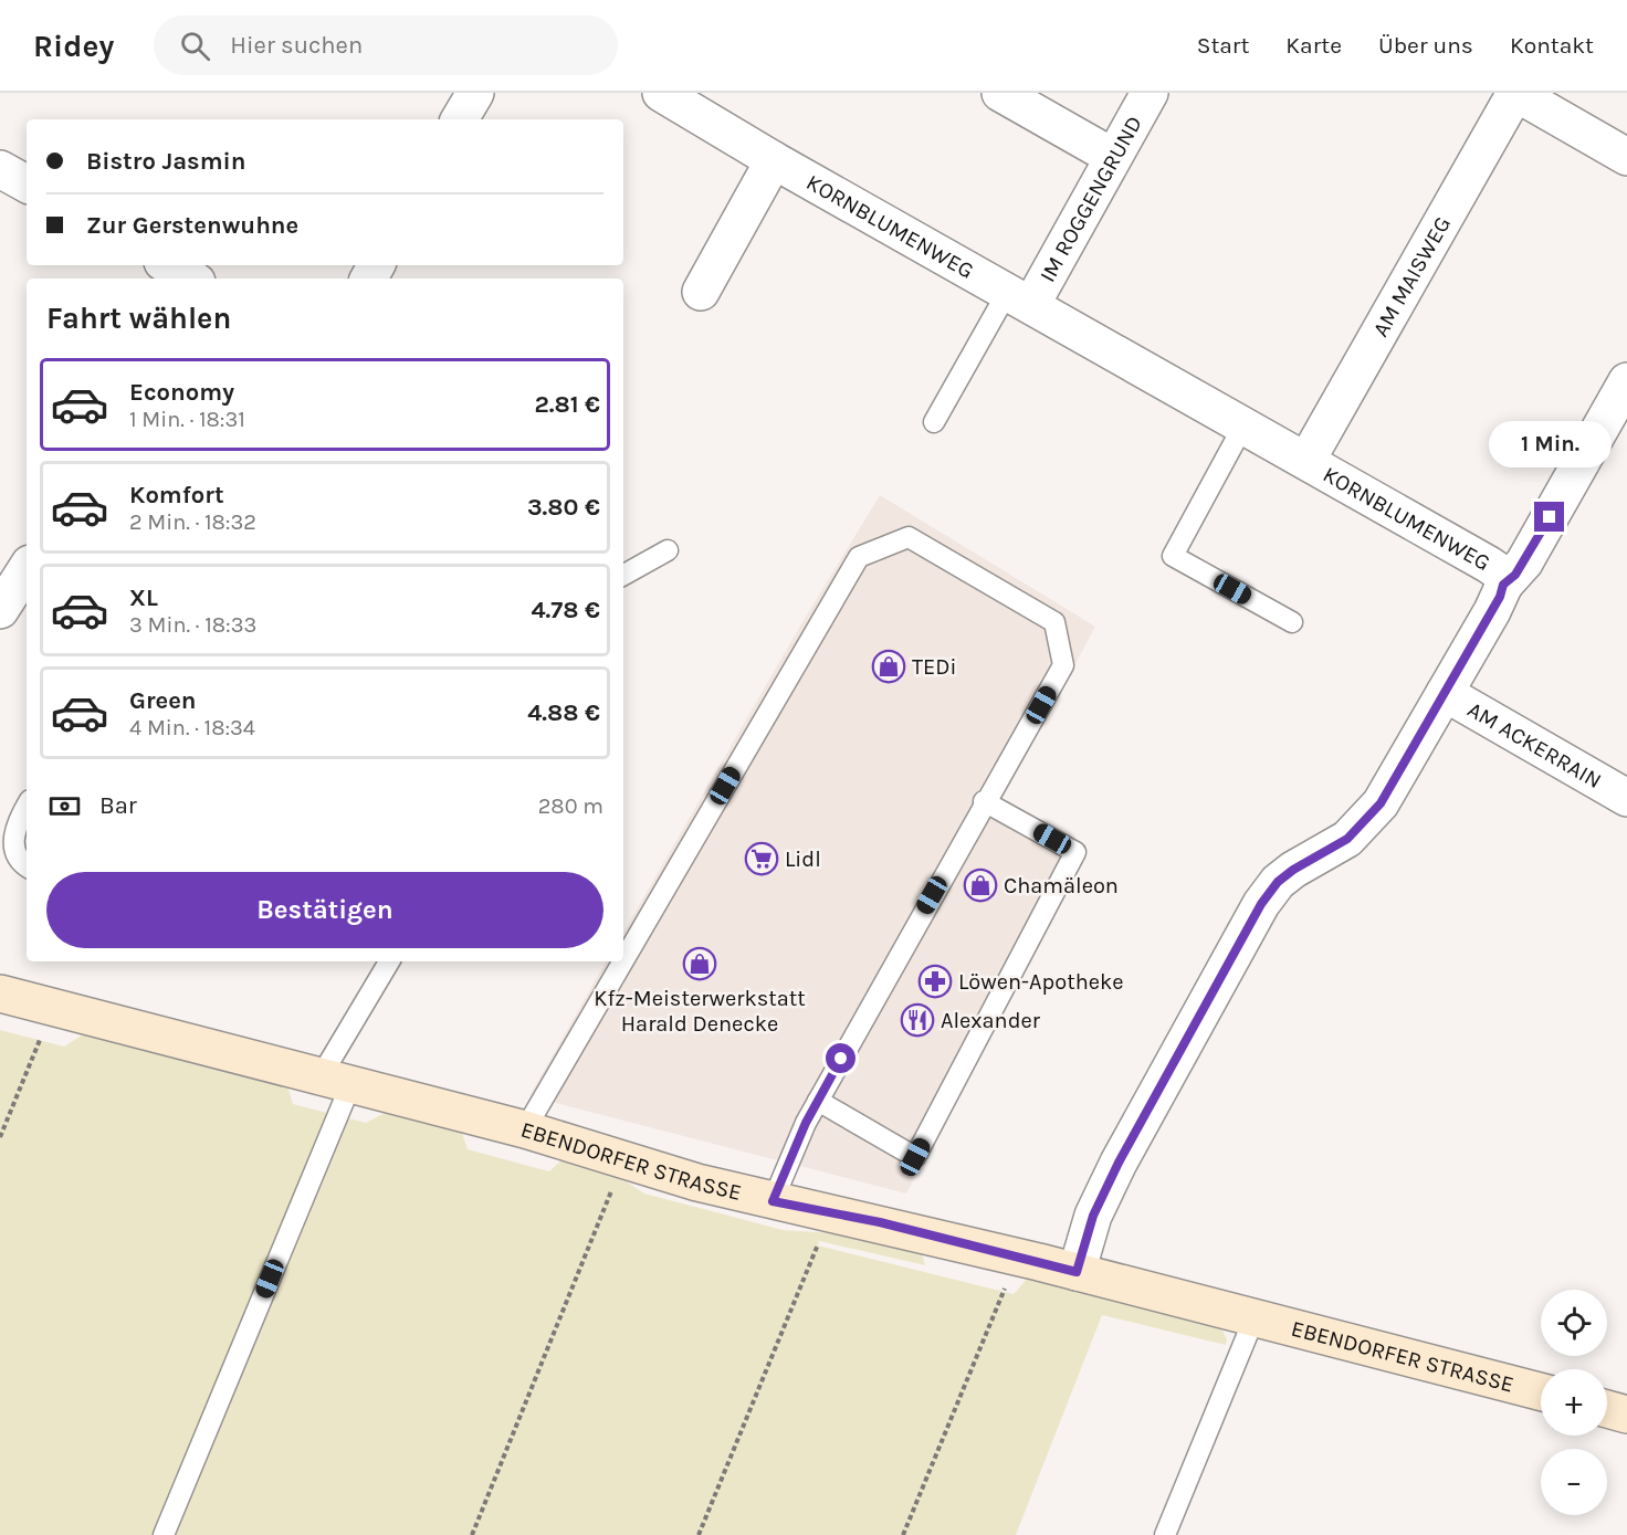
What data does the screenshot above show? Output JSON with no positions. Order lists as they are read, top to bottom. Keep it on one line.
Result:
{"streets":{"street":["IM ROGGENGRUND","KORNBLUMENWEG","AM MAISWEG","AM ACKERRAIN","EBENDORFER STRASSE"]},"crossings":[["IM ROGGENGRUND","KORNBLUMENWEG"],["KORNBLUMENWEG","AM MAISWEG"],["KORNBLUMENWEG","AM ACKERRAIN"],["KORNBLUMENWEG","EBENDORFER STRASSE"]],"places":{"shop":["TEDi","Chamäleon","Kfz-Meisterwerkstatt Harald Denecke"],"supermarket":["Lidl"],"pharmacy":["Löwen-Apotheke"],"restaurant":["Alexander"]},"page":{"header":"Ridey","search":"Hier suchen","nav":["Start","Karte","Über uns","Kontakt"],"banner":["Bistro Jasmin","Zur Gerstenwuhne"],"heading":"Fahrt wählen","list":[{"name":"Economy","note":"1 Min. · 18:31","value":"2.81 €"},{"name":"Komfort","note":"2 Min. · 18:32","value":"3.80 €"},{"name":"XL","note":"3 Min. · 18:33","value":"4.78 €"},{"name":"Green","note":"4 Min. · 18:34","value":"4.88 €"}],"bubble":"1 Min.","pay":["Bar","280 m"],"buttons":"Bestätigen","map_buttons":["+","−"]}}
